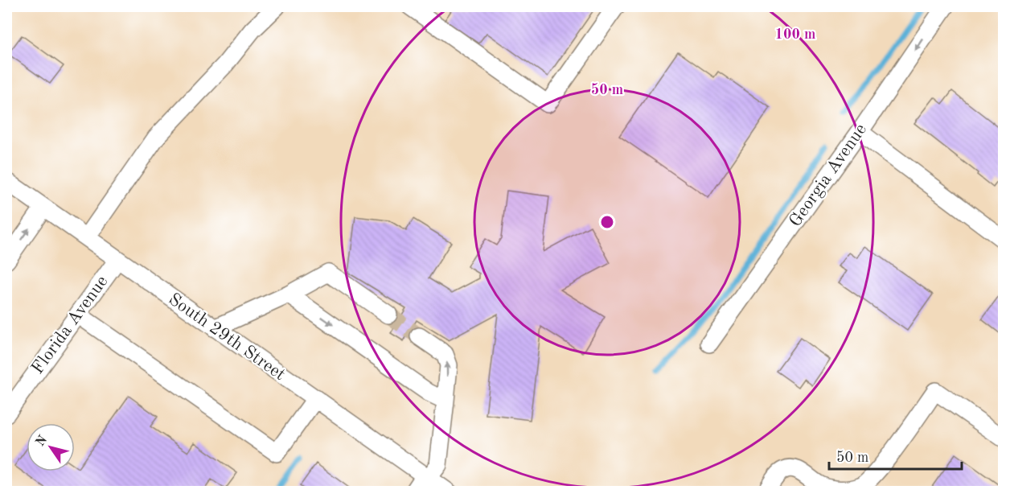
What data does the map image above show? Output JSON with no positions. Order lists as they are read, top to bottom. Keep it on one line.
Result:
{"streets":{"street":["Georgia Avenue","Florida Avenue","South 29th Street"]},"crossings":[["Florida Avenue","South 29th Street"]],"one_way":["Georgia Avenue"],"scale_bar":"50 m","north":"top left","rings":["100 m","50 m"]}
